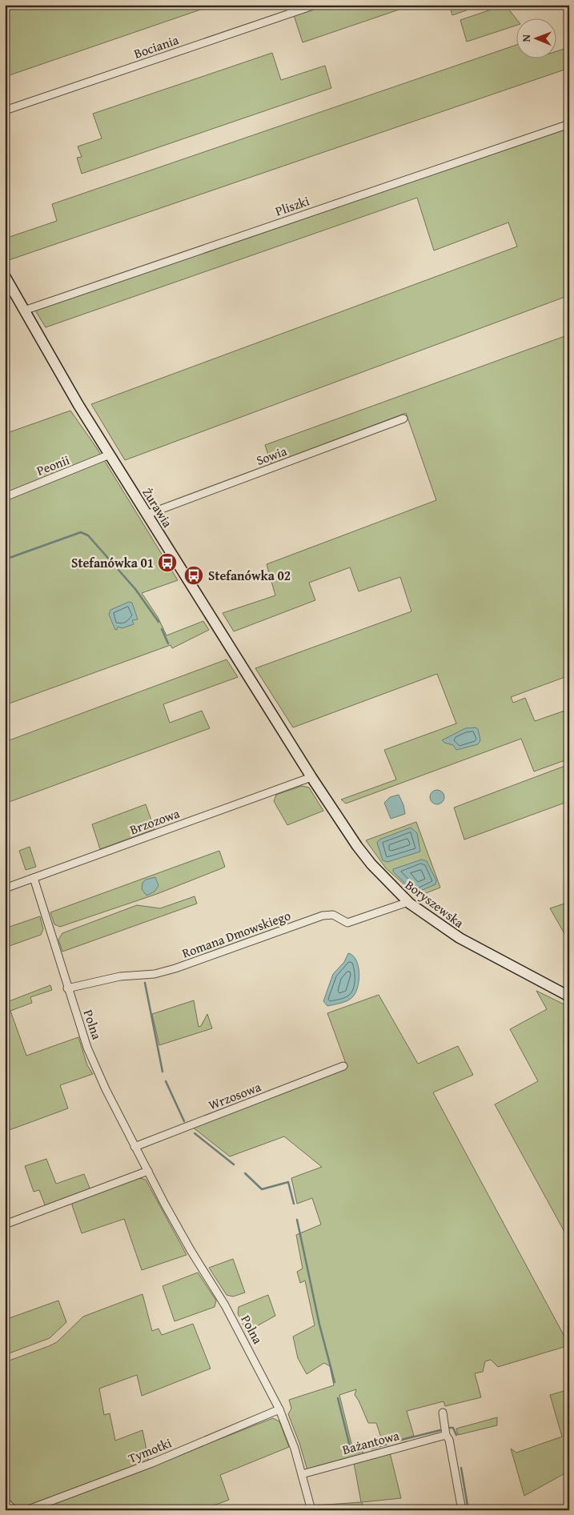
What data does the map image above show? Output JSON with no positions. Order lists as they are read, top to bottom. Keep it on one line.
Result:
{"streets":{"main road":["Żurawia","Boryszewska"],"street":["Bociania","Pliszki","Sowia","Peonii","Brzozowa","Romana Dmowskiego","Polna","Wrzosowa","Bażantowa","Tymotki"]},"crossings":[["Pliszki","Żurawia"],["Sowia","Żurawia"],["Peonii","Żurawia"],["Żurawia","Boryszewska"],["Brzozowa","Boryszewska"],["Brzozowa","Polna"],["Boryszewska","Romana Dmowskiego"],["Romana Dmowskiego","Polna"],["Polna","Wrzosowa"],["Polna","Bażantowa"],["Polna","Tymotki"]],"places":{"bus stop":["Stefanówka 01","Stefanówka 02"]},"north":"left"}
